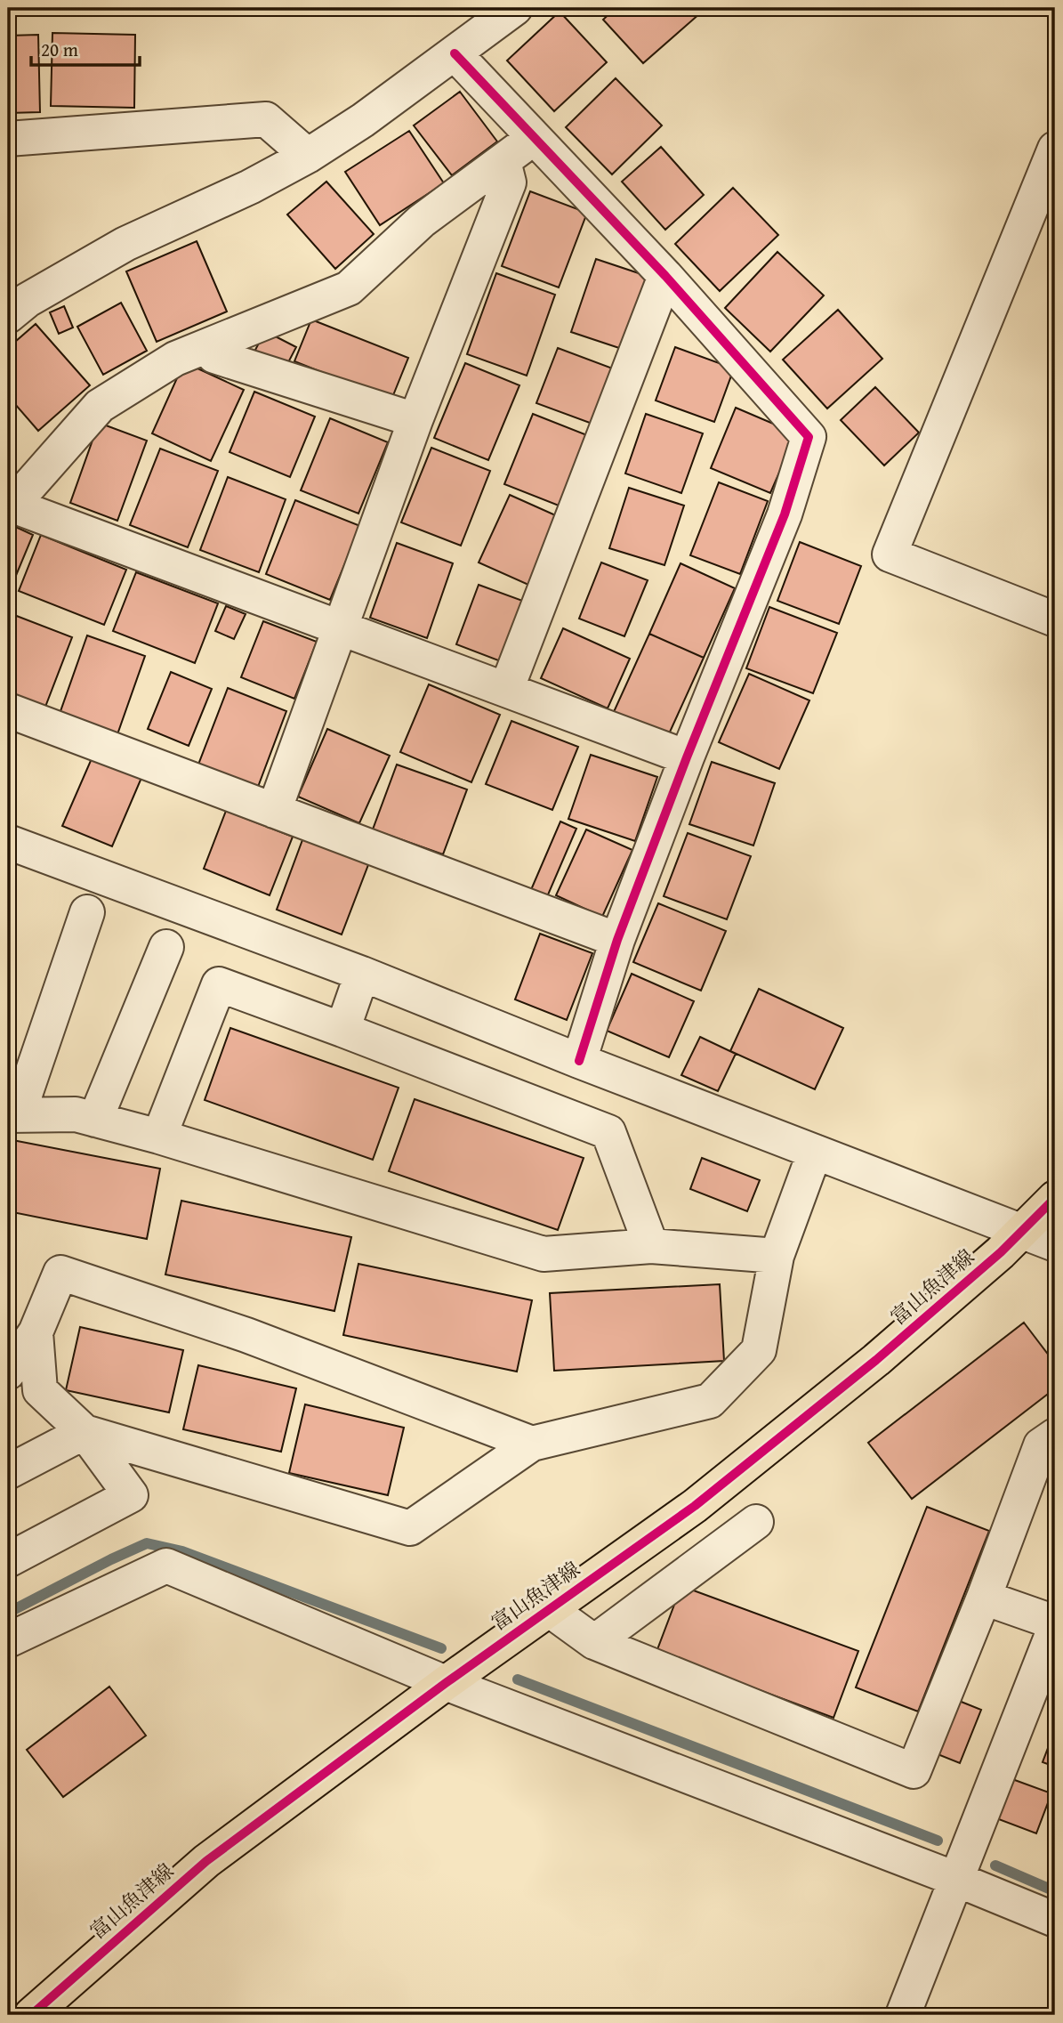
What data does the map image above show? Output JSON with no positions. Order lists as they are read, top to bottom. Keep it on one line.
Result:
{"streets":{"main road":["富山魚津線"]},"scale_bar":"20 m"}
